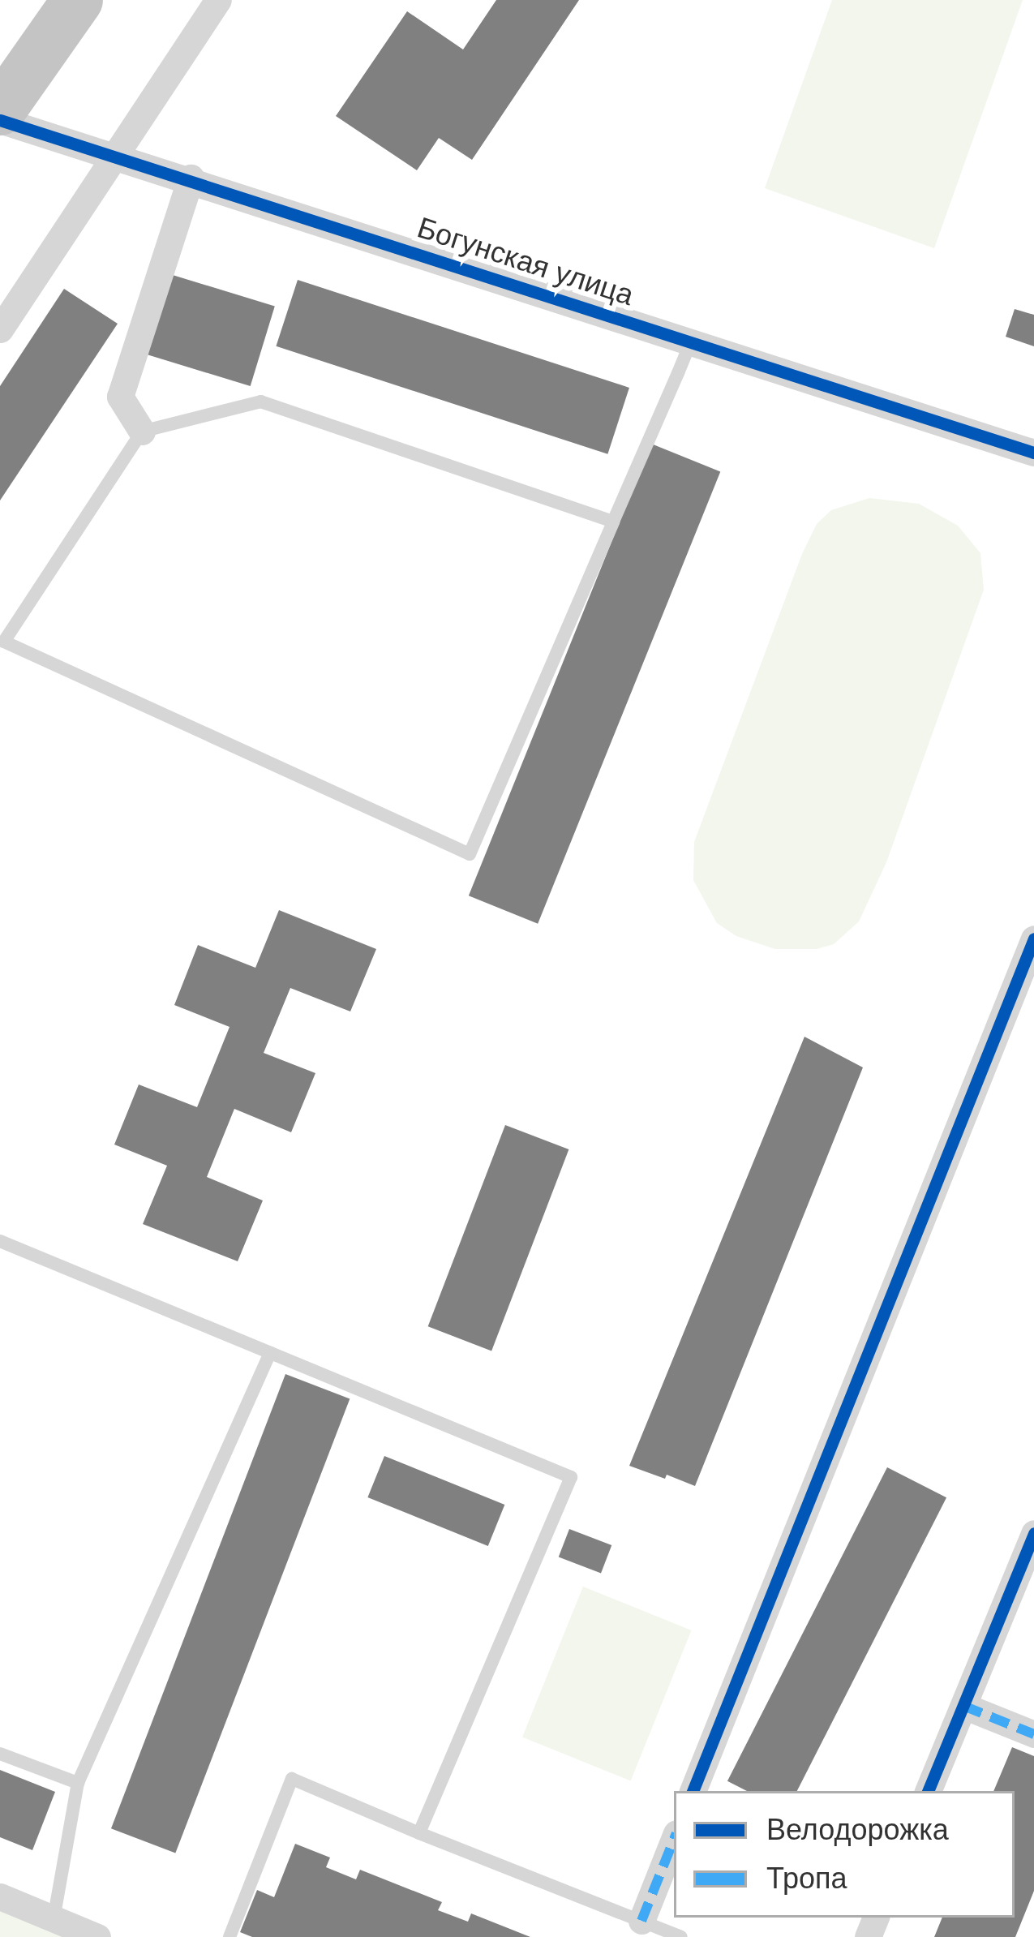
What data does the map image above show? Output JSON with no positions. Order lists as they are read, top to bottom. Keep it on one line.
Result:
{"streets":{"street":["Богунская улица"]},"legend":["Велодорожка","Тропа"]}
